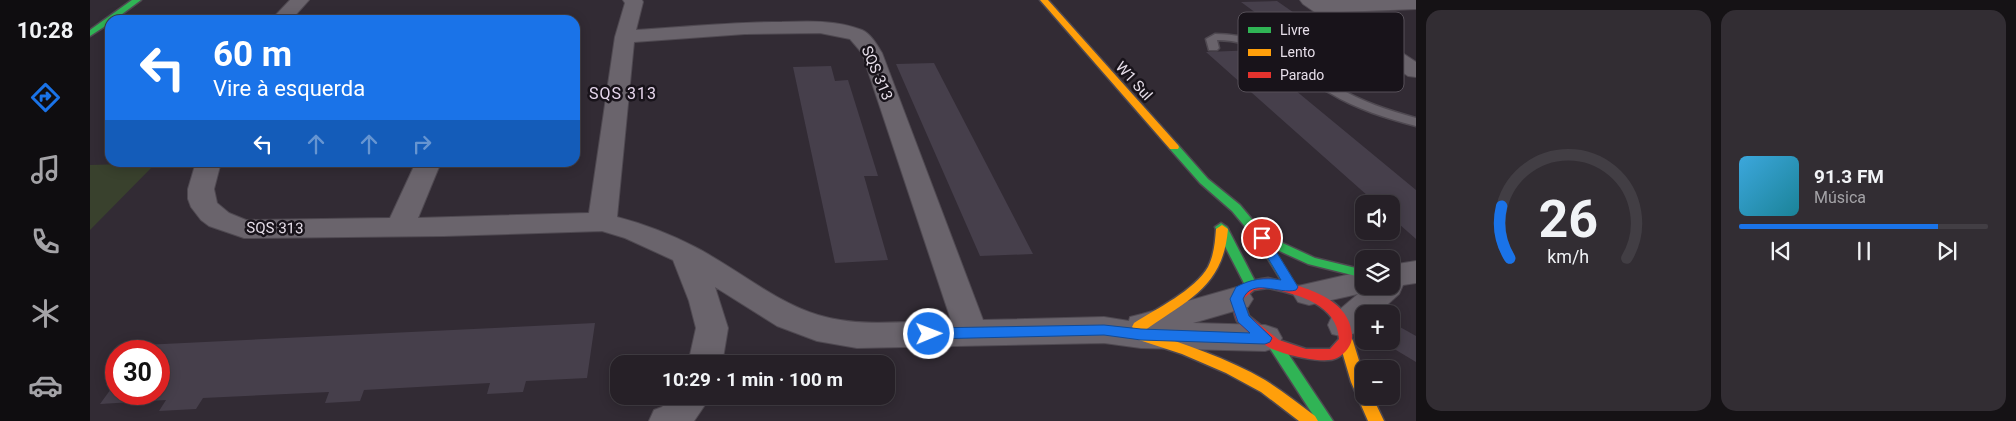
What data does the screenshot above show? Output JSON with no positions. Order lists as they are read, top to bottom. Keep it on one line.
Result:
{"streets":{"street":["SQS 313","W1 Sul"]},"districts":["SQS 313"],"legend":["Livre","Lento","Parado"],"page":{"tabs":"10:28","turn":["60 m","Vire à esquerda"],"song":["91.3 FM","Música"],"map_buttons":["+","−"],"limit":"30","trip":"10:29 · 1 min · 100 m","gauge":["26","km/h"]}}
